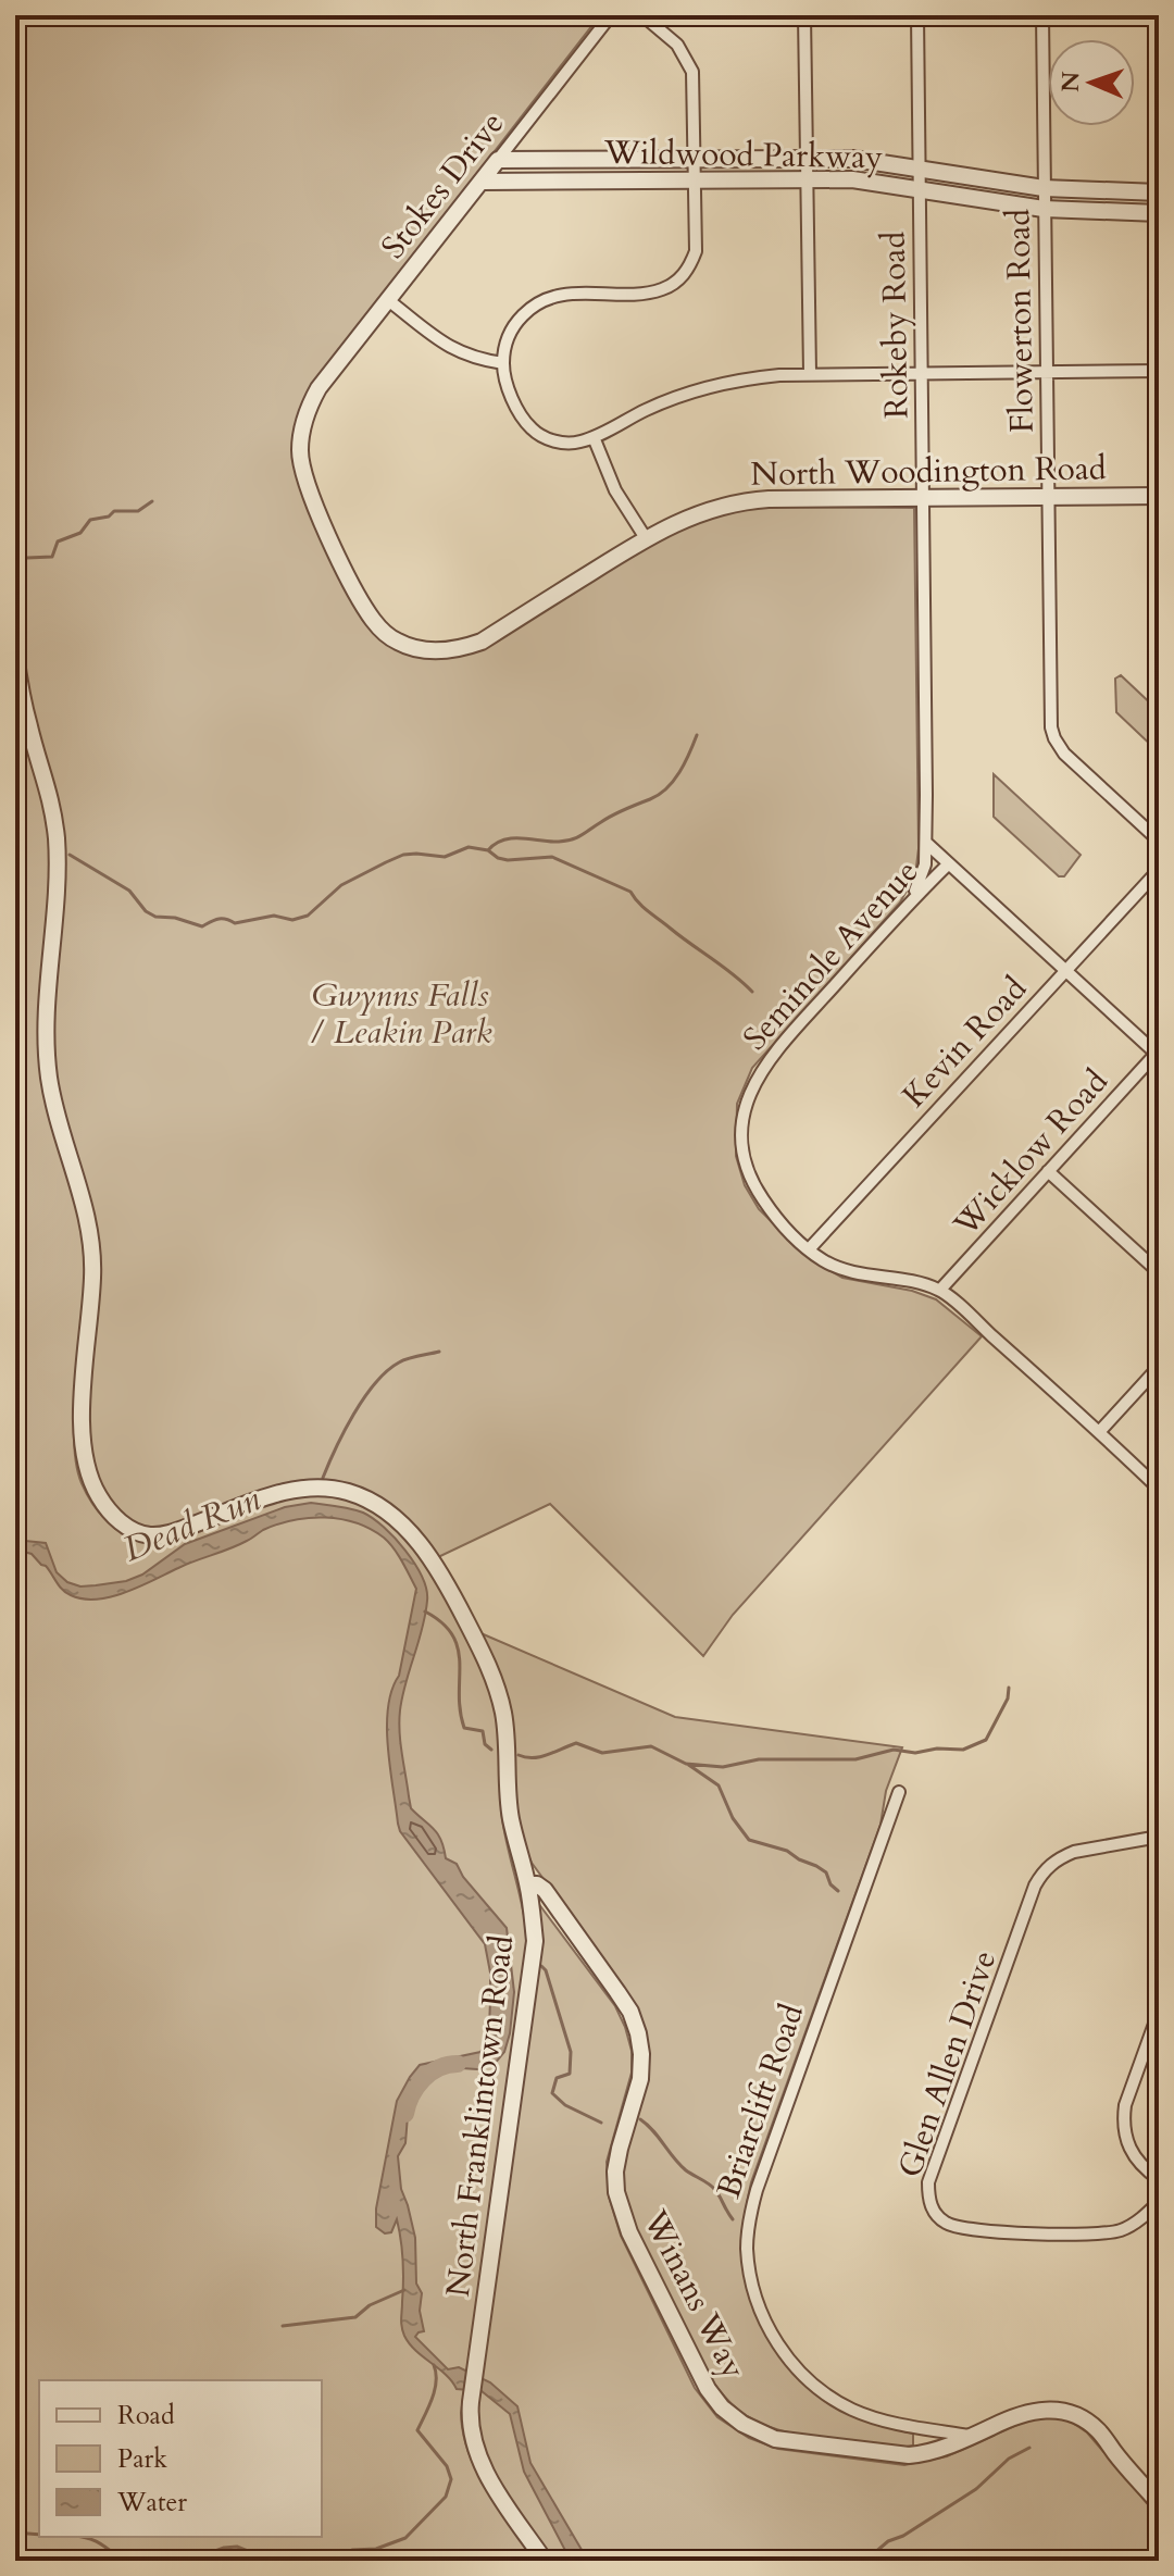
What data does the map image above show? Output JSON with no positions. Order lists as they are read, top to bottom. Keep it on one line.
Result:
{"streets":{"street":["Wildwood Parkway","Stokes Drive","Flowerton Road","Rokeby Road","North Woodington Road","Seminole Avenue","Kevin Road","Wicklow Road","Glen Allen Drive","Briarclift Road","North Franklintown Road","Winans Way"]},"crossings":[["Wildwood Parkway","Stokes Drive"],["Wildwood Parkway","Flowerton Road"],["Wildwood Parkway","Rokeby Road"],["Stokes Drive","North Woodington Road"],["Flowerton Road","North Woodington Road"],["Rokeby Road","North Woodington Road"],["Rokeby Road","Seminole Avenue"],["Seminole Avenue","Kevin Road"],["Seminole Avenue","Wicklow Road"],["Briarclift Road","Winans Way"],["North Franklintown Road","Winans Way"]],"water":["Dead Run"],"parks":["Gwynns Falls / Leakin Park"],"legend":["Road","Park","Water"],"north":"left"}
